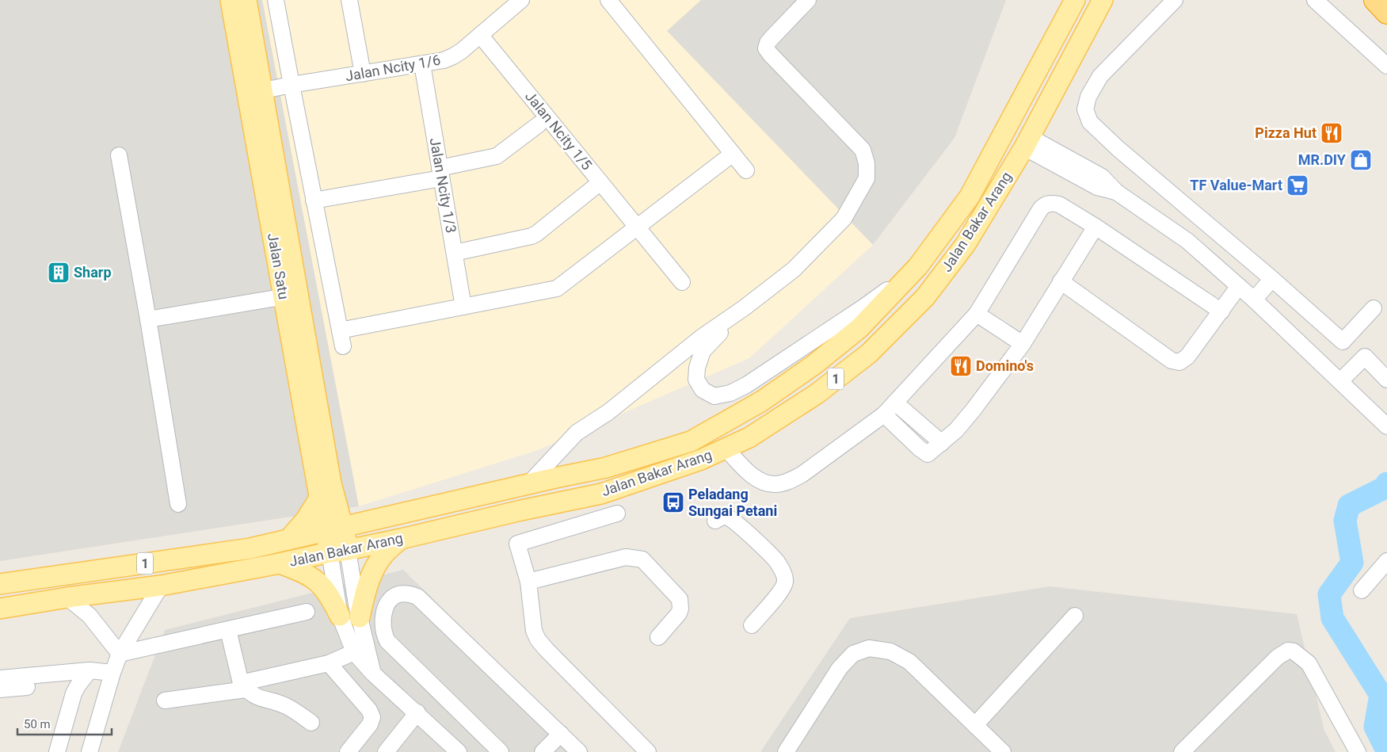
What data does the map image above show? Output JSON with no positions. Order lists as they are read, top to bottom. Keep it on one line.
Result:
{"streets":{"main road":["Jalan Bakar Arang","Jalan Satu","1"],"street":["Jalan Ncity 1/6","Jalan Ncity 1/5","Jalan Ncity 1/3"]},"crossings":[["Jalan Ncity 1/6","Jalan Ncity 1/5"],["Jalan Ncity 1/6","Jalan Ncity 1/3"],["Jalan Ncity 1/6","Jalan Satu"],["Jalan Bakar Arang","Jalan Satu"]],"places":{"restaurant":["Pizza Hut","Domino's"],"shop":["MR.DIY"],"supermarket":["TF Value-Mart"],"building":["Sharp"],"bus stop":["Peladang Sungai Petani"]},"scale_bar":"50 m"}
